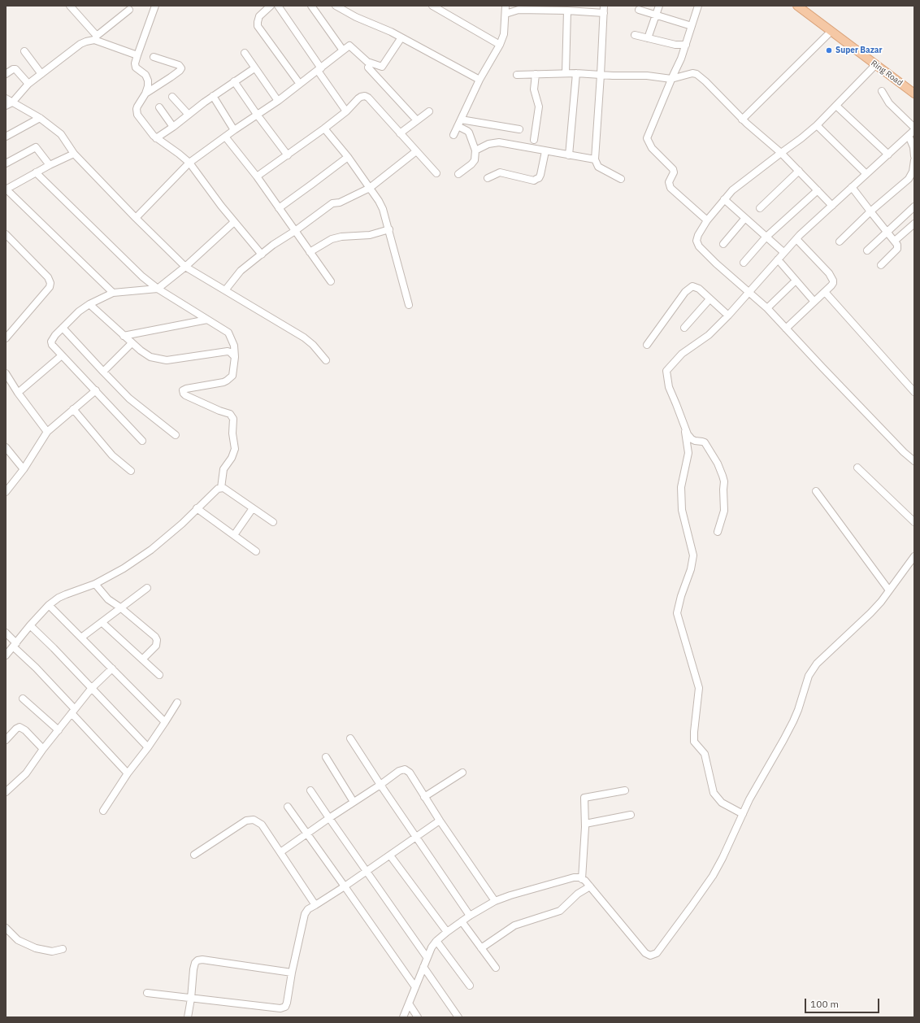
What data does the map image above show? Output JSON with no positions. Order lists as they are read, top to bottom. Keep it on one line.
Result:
{"streets":{"main road":["Ring Road"]},"places":["Super Bazar"],"scale_bar":"100 m"}
